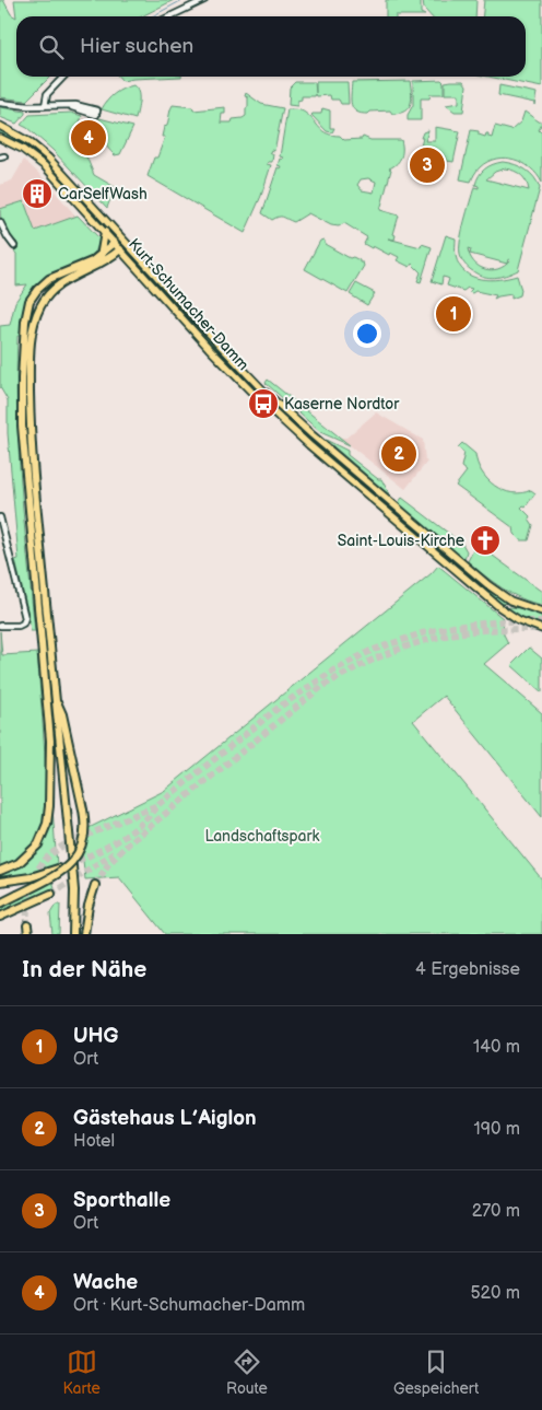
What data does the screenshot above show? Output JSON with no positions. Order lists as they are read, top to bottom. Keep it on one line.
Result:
{"streets":{"main road":["Kurt-Schumacher-Damm"]},"parks":["Landschaftspark"],"places":{"building":["CarSelfWash"],"bus stop":["Kaserne Nordtor"],"church":["Saint-Louis-Kirche"]},"page":{"search":"Hier suchen","pins":["4","3","1","2"],"heading":["In der Nähe","4 Ergebnisse"],"list":[{"mark":"1","name":"UHG","note":"Ort","value":"140 m"},{"mark":"2","name":"Gästehaus L’Aiglon","note":"Hotel","value":"190 m"},{"mark":"3","name":"Sporthalle","note":"Ort","value":"270 m"},{"mark":"4","name":"Wache","note":"Ort · Kurt-Schumacher-Damm","value":"520 m"}],"nav":["Karte","Route","Gespeichert"]}}
